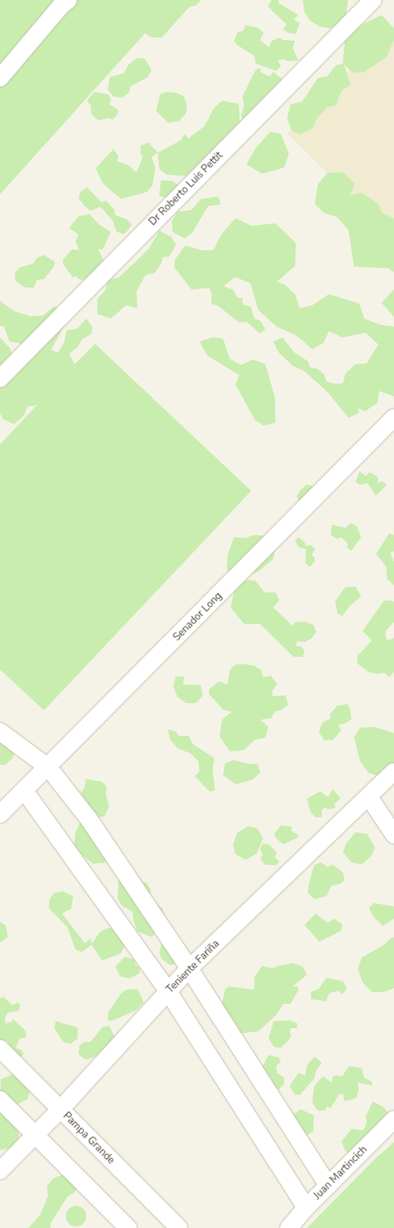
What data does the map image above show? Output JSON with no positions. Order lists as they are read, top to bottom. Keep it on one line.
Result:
{"streets":{"street":["Dr Roberto Luis Pettit","Senador Long","Teniente Fariña","Pampa Grande","Juan Martincich"]},"crossings":[["Teniente Fariña","Pampa Grande"]]}
